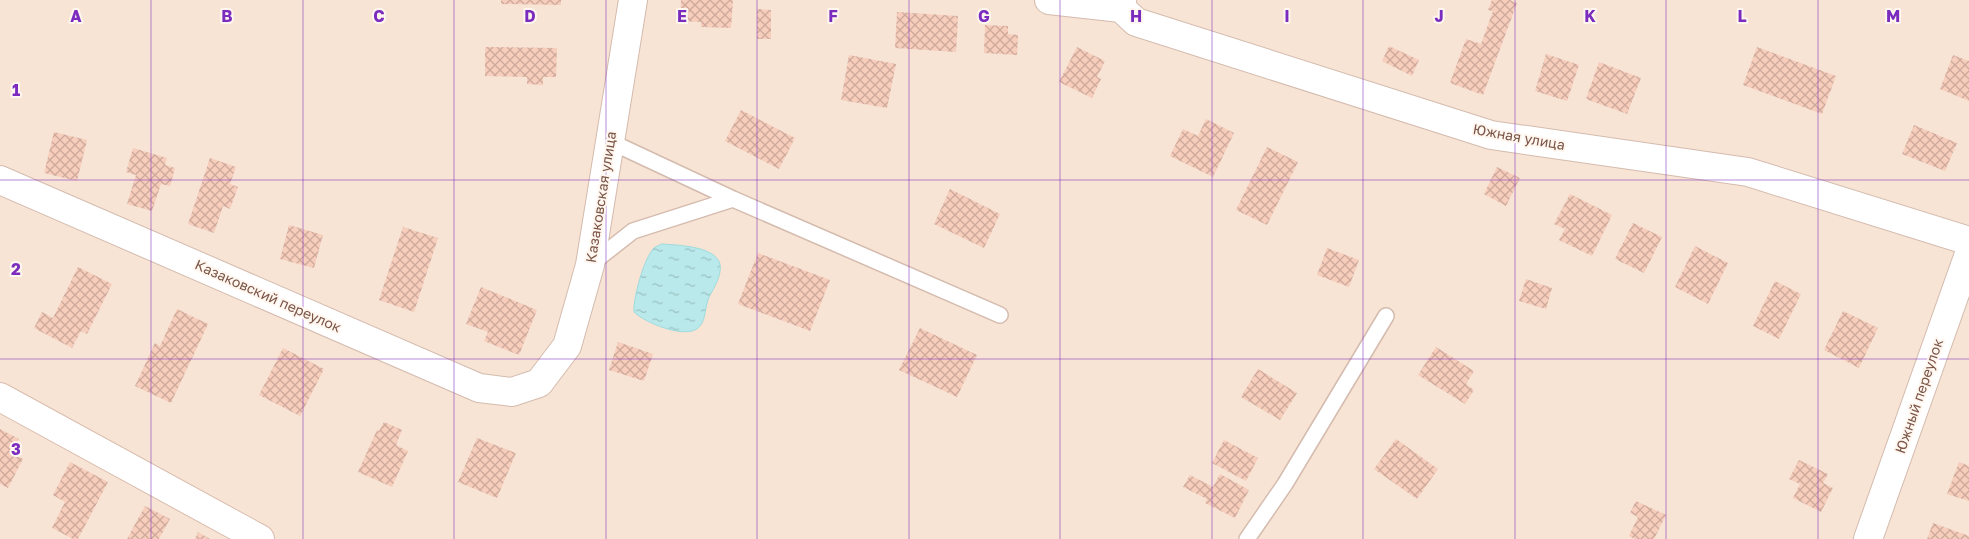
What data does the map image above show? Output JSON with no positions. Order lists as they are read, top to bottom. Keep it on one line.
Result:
{"streets":{"street":["Южная улица","Казаковская улица","Казаковский переулок","Южный переулок"]},"crossings":[["Казаковская улица","Казаковский переулок"]],"grid":{"columns":["A","B","C","D","E","F","G","H","I","J","K","L","M"],"rows":["1","2","3"]}}
